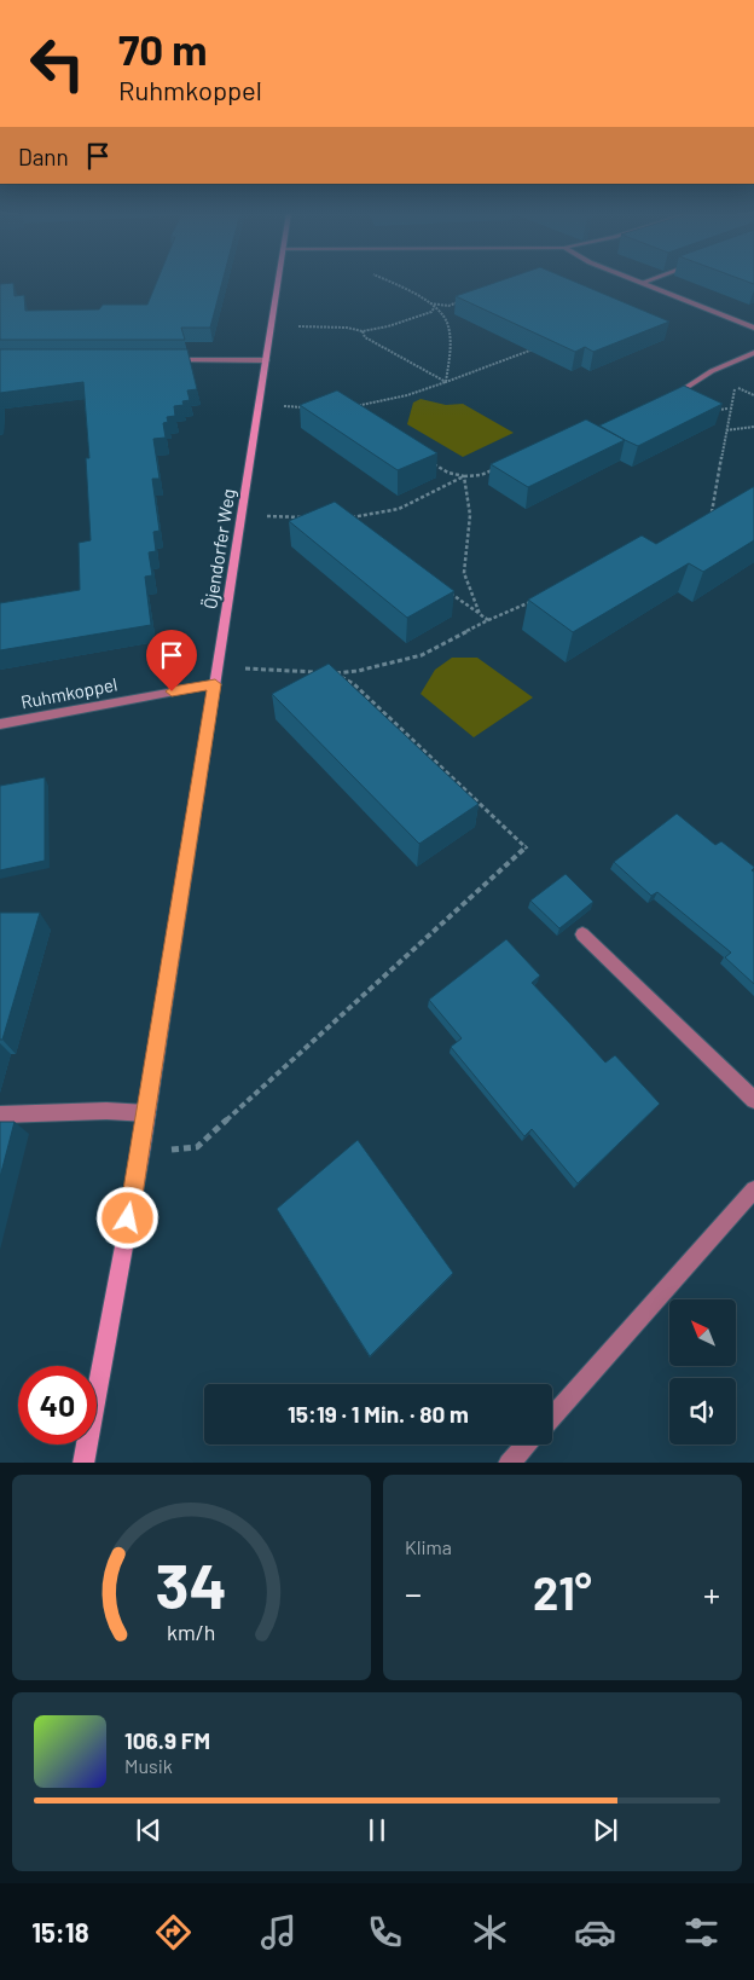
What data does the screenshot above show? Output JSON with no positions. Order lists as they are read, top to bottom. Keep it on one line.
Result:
{"streets":{"street":["Öjendorfer Weg","Ruhmkoppel"]},"crossings":[["Öjendorfer Weg","Ruhmkoppel"]],"north":"top left","page":{"turn":["70 m","Ruhmkoppel"],"then":"Dann","limit":"40","trip":"15:19 · 1 Min. · 80 m","tile":"Klima","heat":["−","21°","+"],"song":["106.9 FM","Musik"],"tabs":"15:18","gauge":["34","km/h"]}}
